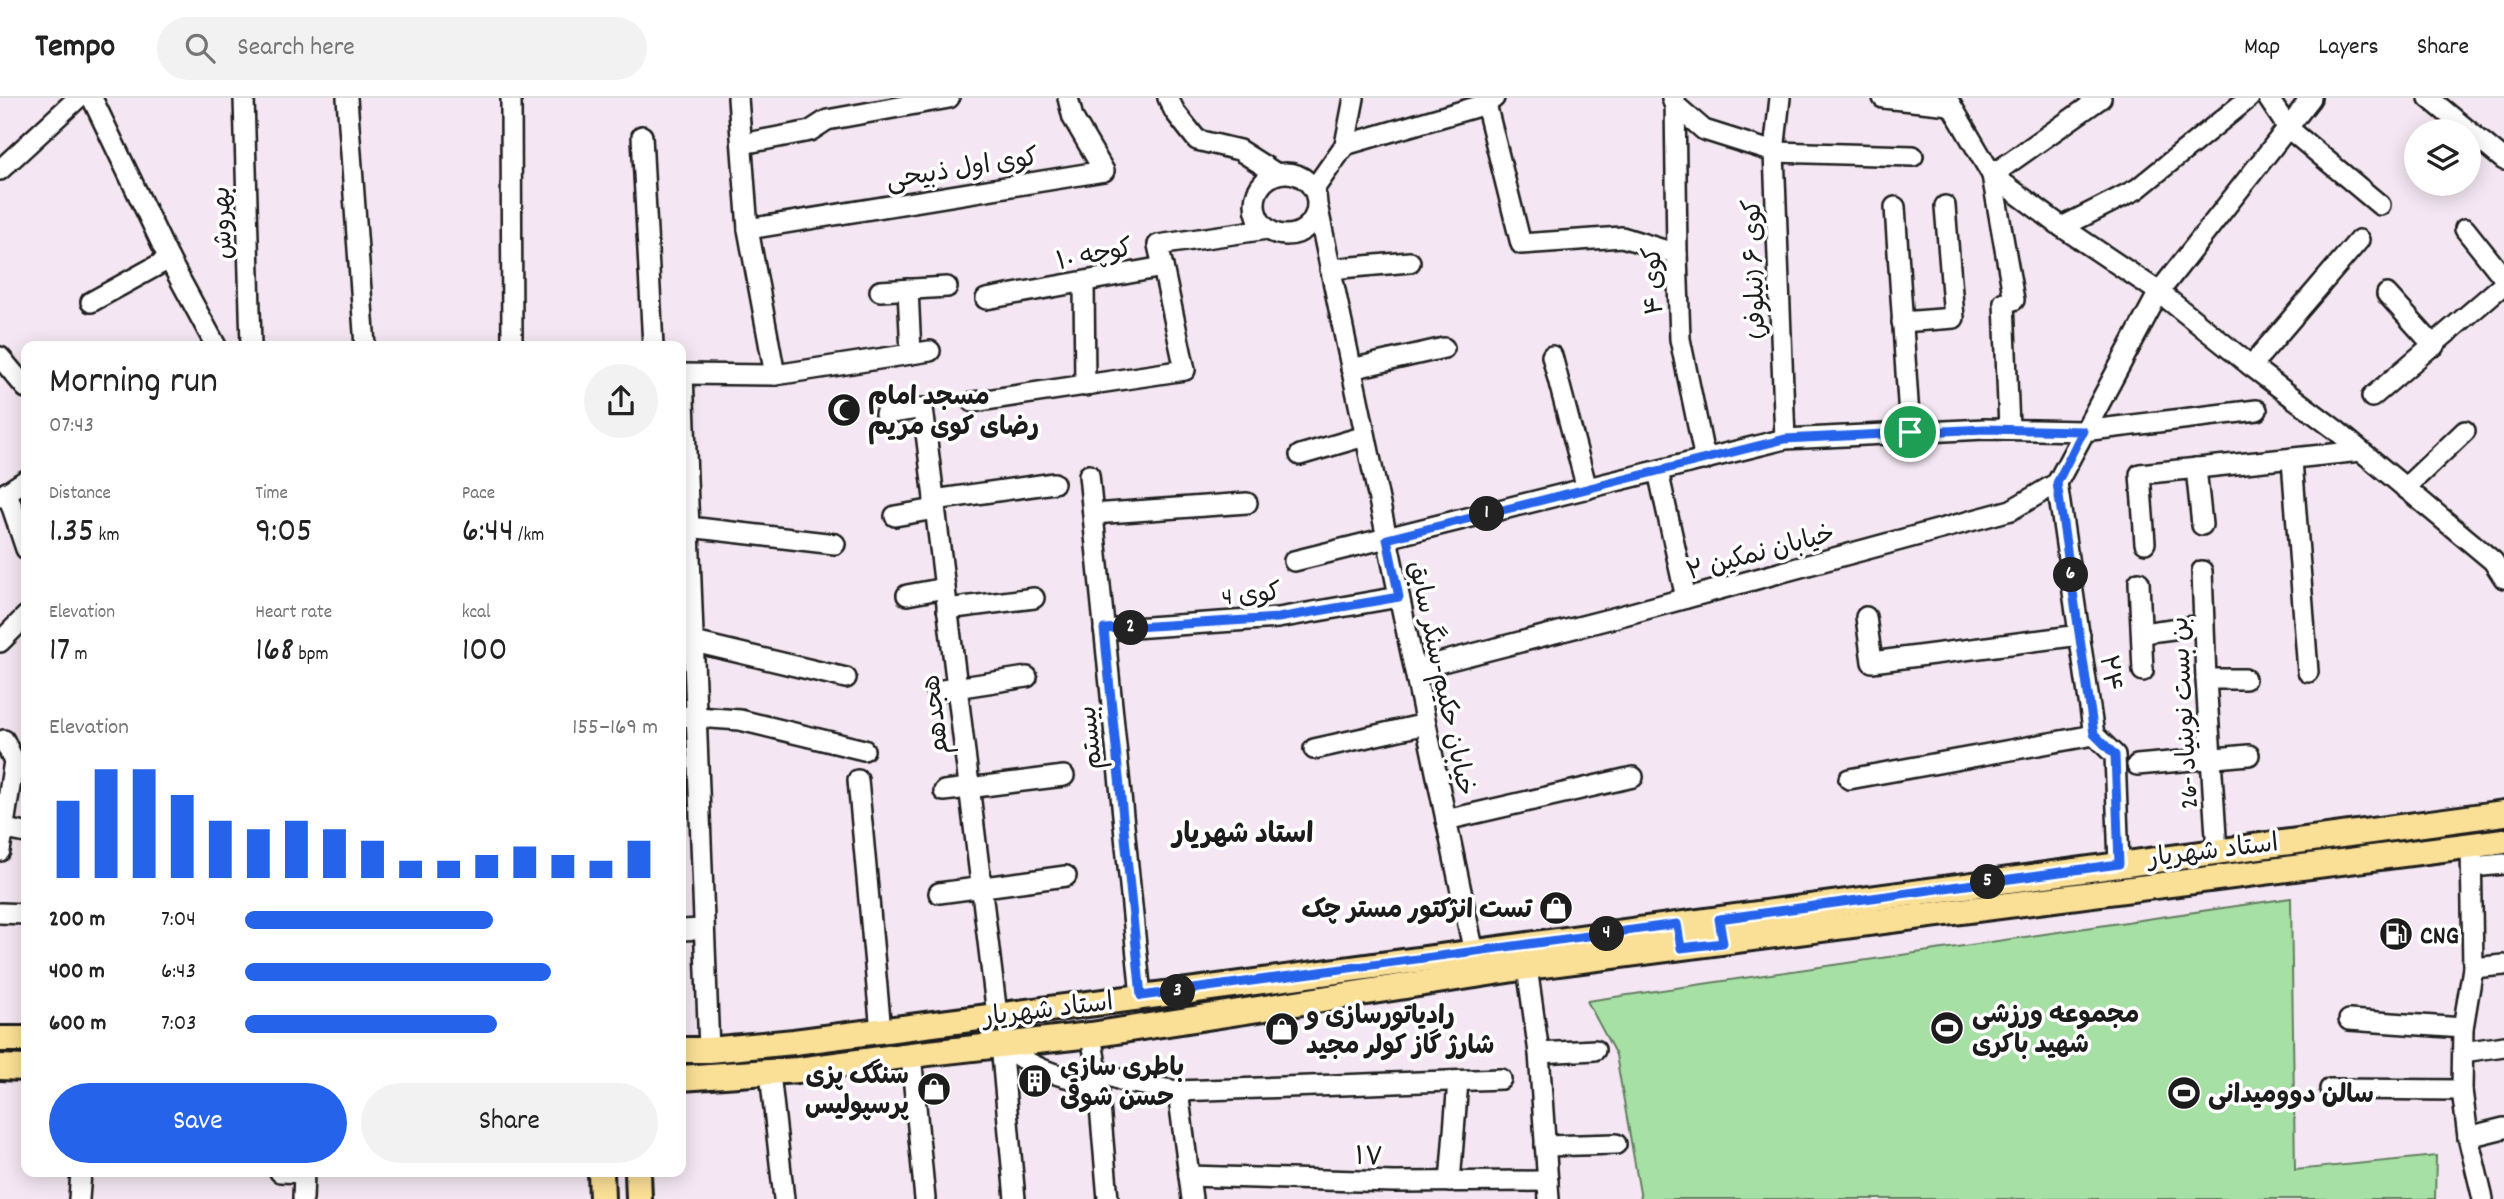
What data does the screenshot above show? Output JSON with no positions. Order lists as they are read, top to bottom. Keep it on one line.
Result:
{"streets":{"main road":["استاد شهریار"],"street":["کوی اول ذبیحی","بهروش","کوچه ۱۰","کوی ۶ (نیلوفر)","کوی ۴","خیابان نمکین ۲","کوی 4","۲۴","خیابان حکیم-سنگر سابق","26- بن بست نوبنیاد","هجدهم","بیستم","۱۷"]},"crossings":[["کوچه ۱۰","خیابان حکیم-سنگر سابق"],["خیابان نمکین ۲","۲۴"],["خیابان نمکین ۲","خیابان حکیم-سنگر سابق"],["کوی 4","خیابان حکیم-سنگر سابق"],["کوی 4","بیستم"],["خیابان حکیم-سنگر سابق","استاد شهریار"],["26- بن بست نوبنیاد","استاد شهریار"],["هجدهم","استاد شهریار"],["بیستم","استاد شهریار"]],"districts":["استاد شهریار"],"places":{"mosque":["مسجد امام رضای کوی مریم"],"shop":["تست انژکتور مستر چک","رادیاتورسازی و شارژ گاز کولر مجید","سنگک پزی پرسپولیس"],"fuel station":["CNG"],"sports":["مجموعه ورزشی شهید باکری","سالن دوومیدانی"],"building":["باطری سازی حسن شوقی"]},"page":{"header":"Tempo","search":"Search here","nav":["Map","Layers","Share"],"heading":["Morning run","07:43"],"stats":[["Distance","1.35 km"],["Time","9:05"],["Pace","6:44 /km"],["Elevation","17 m"],["Heart rate","168 bpm"],["kcal","100"]],"pins":["1","6","2","5","4","3"],"chart":["Elevation","155–169 m"],"list":[{"name":"200 m","note":"7:04"},{"name":"400 m","note":"6:43"},{"name":"600 m","note":"7:03"}],"buttons":["Save","Share"]}}
